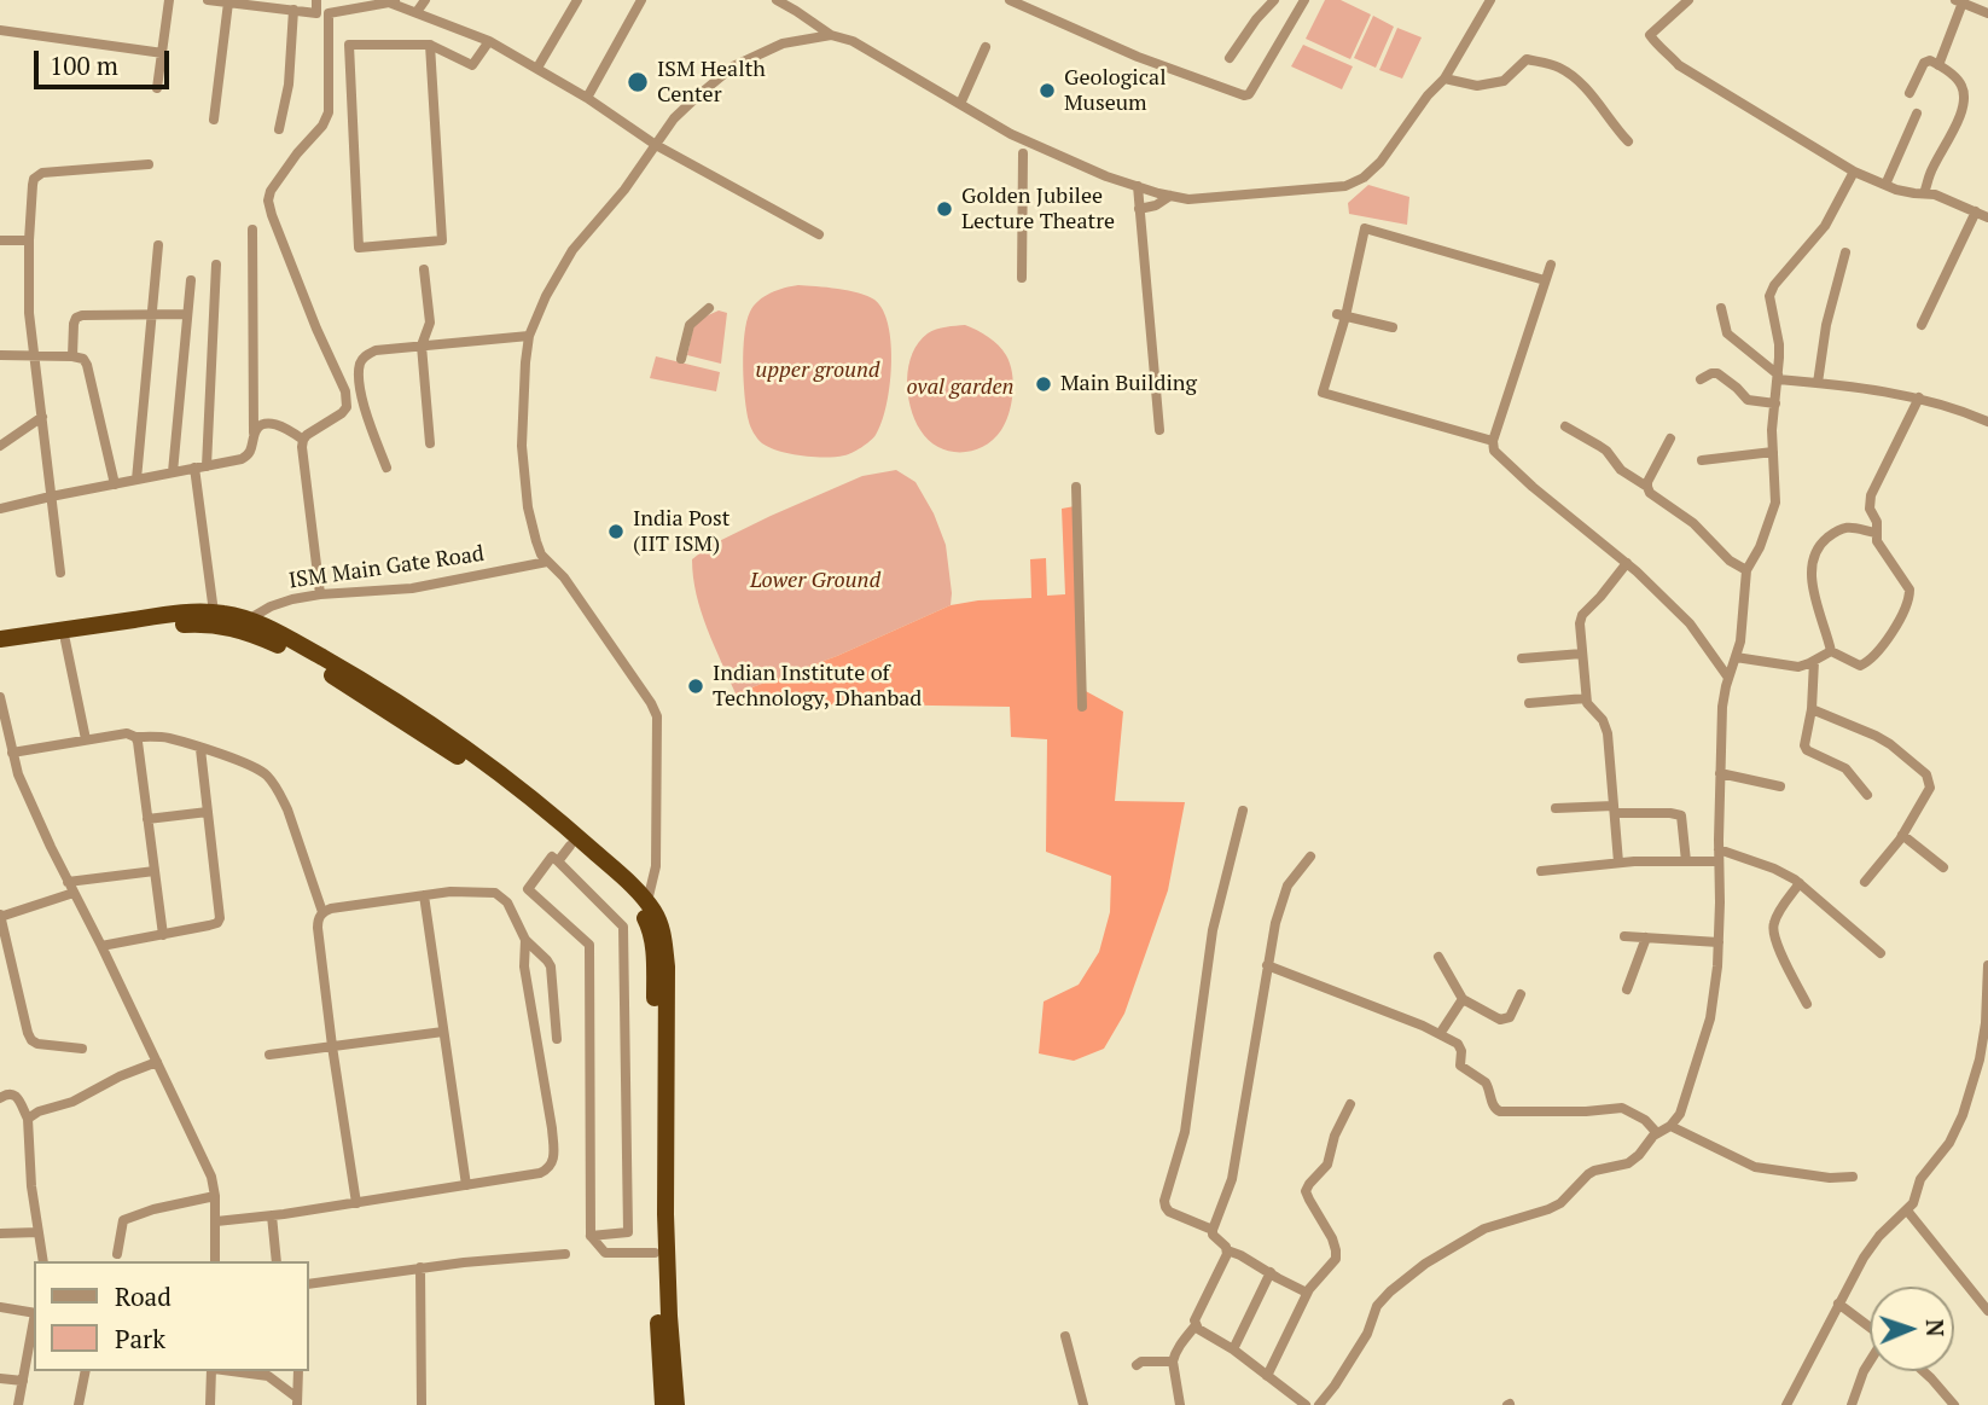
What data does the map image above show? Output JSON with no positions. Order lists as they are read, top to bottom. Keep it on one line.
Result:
{"streets":{"street":["ISM Main Gate Road"]},"parks":["upper ground","oval garden","Lower Ground"],"places":["ISM Health Center","Geological Museum","Golden Jubilee Lecture Theatre","Main Building","India Post (IIT ISM)","Indian Institute of Technology, Dhanbad"],"legend":["Road","Park"],"scale_bar":"100 m","north":"right"}
